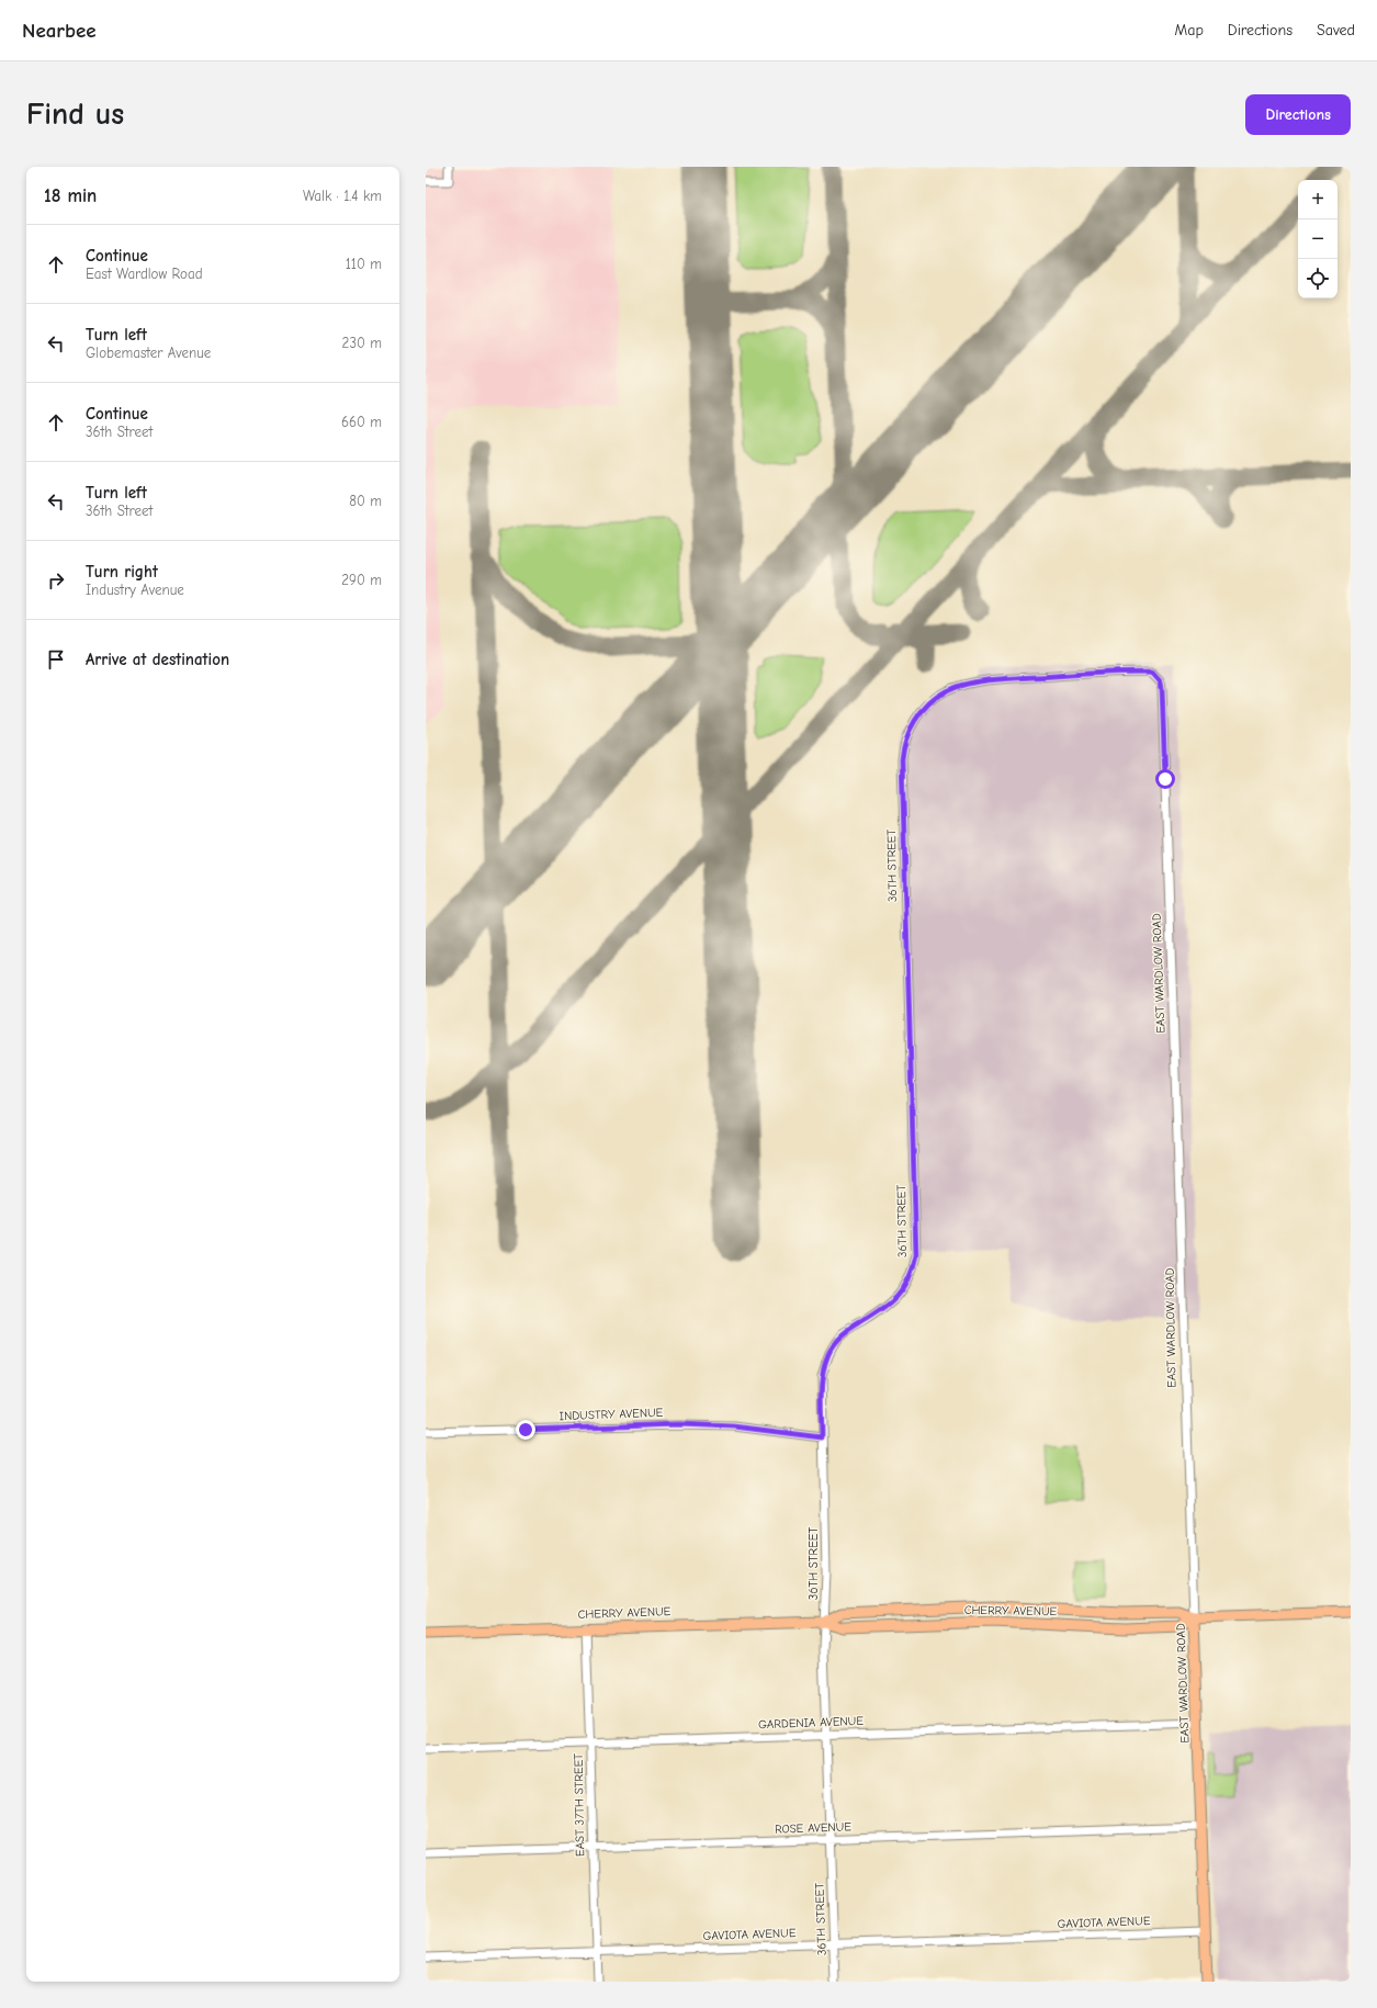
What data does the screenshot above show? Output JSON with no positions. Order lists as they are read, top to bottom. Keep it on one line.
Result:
{"streets":{"main road":["EAST WARDLOW ROAD","CHERRY AVENUE"],"street":["36TH STREET","INDUSTRY AVENUE","GARDENIA AVENUE","EAST 37TH STREET","ROSE AVENUE","GAVIOTA AVENUE"]},"crossings":[["36TH STREET","EAST WARDLOW ROAD"],["36TH STREET","INDUSTRY AVENUE"],["36TH STREET","CHERRY AVENUE"],["36TH STREET","GARDENIA AVENUE"],["36TH STREET","ROSE AVENUE"],["36TH STREET","GAVIOTA AVENUE"],["EAST WARDLOW ROAD","CHERRY AVENUE"],["EAST WARDLOW ROAD","GARDENIA AVENUE"],["EAST WARDLOW ROAD","ROSE AVENUE"],["EAST WARDLOW ROAD","GAVIOTA AVENUE"],["CHERRY AVENUE","EAST 37TH STREET"],["GARDENIA AVENUE","EAST 37TH STREET"],["EAST 37TH STREET","ROSE AVENUE"],["EAST 37TH STREET","GAVIOTA AVENUE"]],"page":{"header":"Nearbee","nav":["Map","Directions","Saved"],"buttons":"Directions","title":"Find us","heading":["18 min","Walk · 1.4 km"],"map_buttons":["+","−"],"list":[["Continue","East Wardlow Road","110 m"],["Turn left","Globemaster Avenue","230 m"],["Continue","36th Street","660 m"],["Turn left","36th Street","80 m"],["Turn right","Industry Avenue","290 m"],"Arrive at destination"]}}
